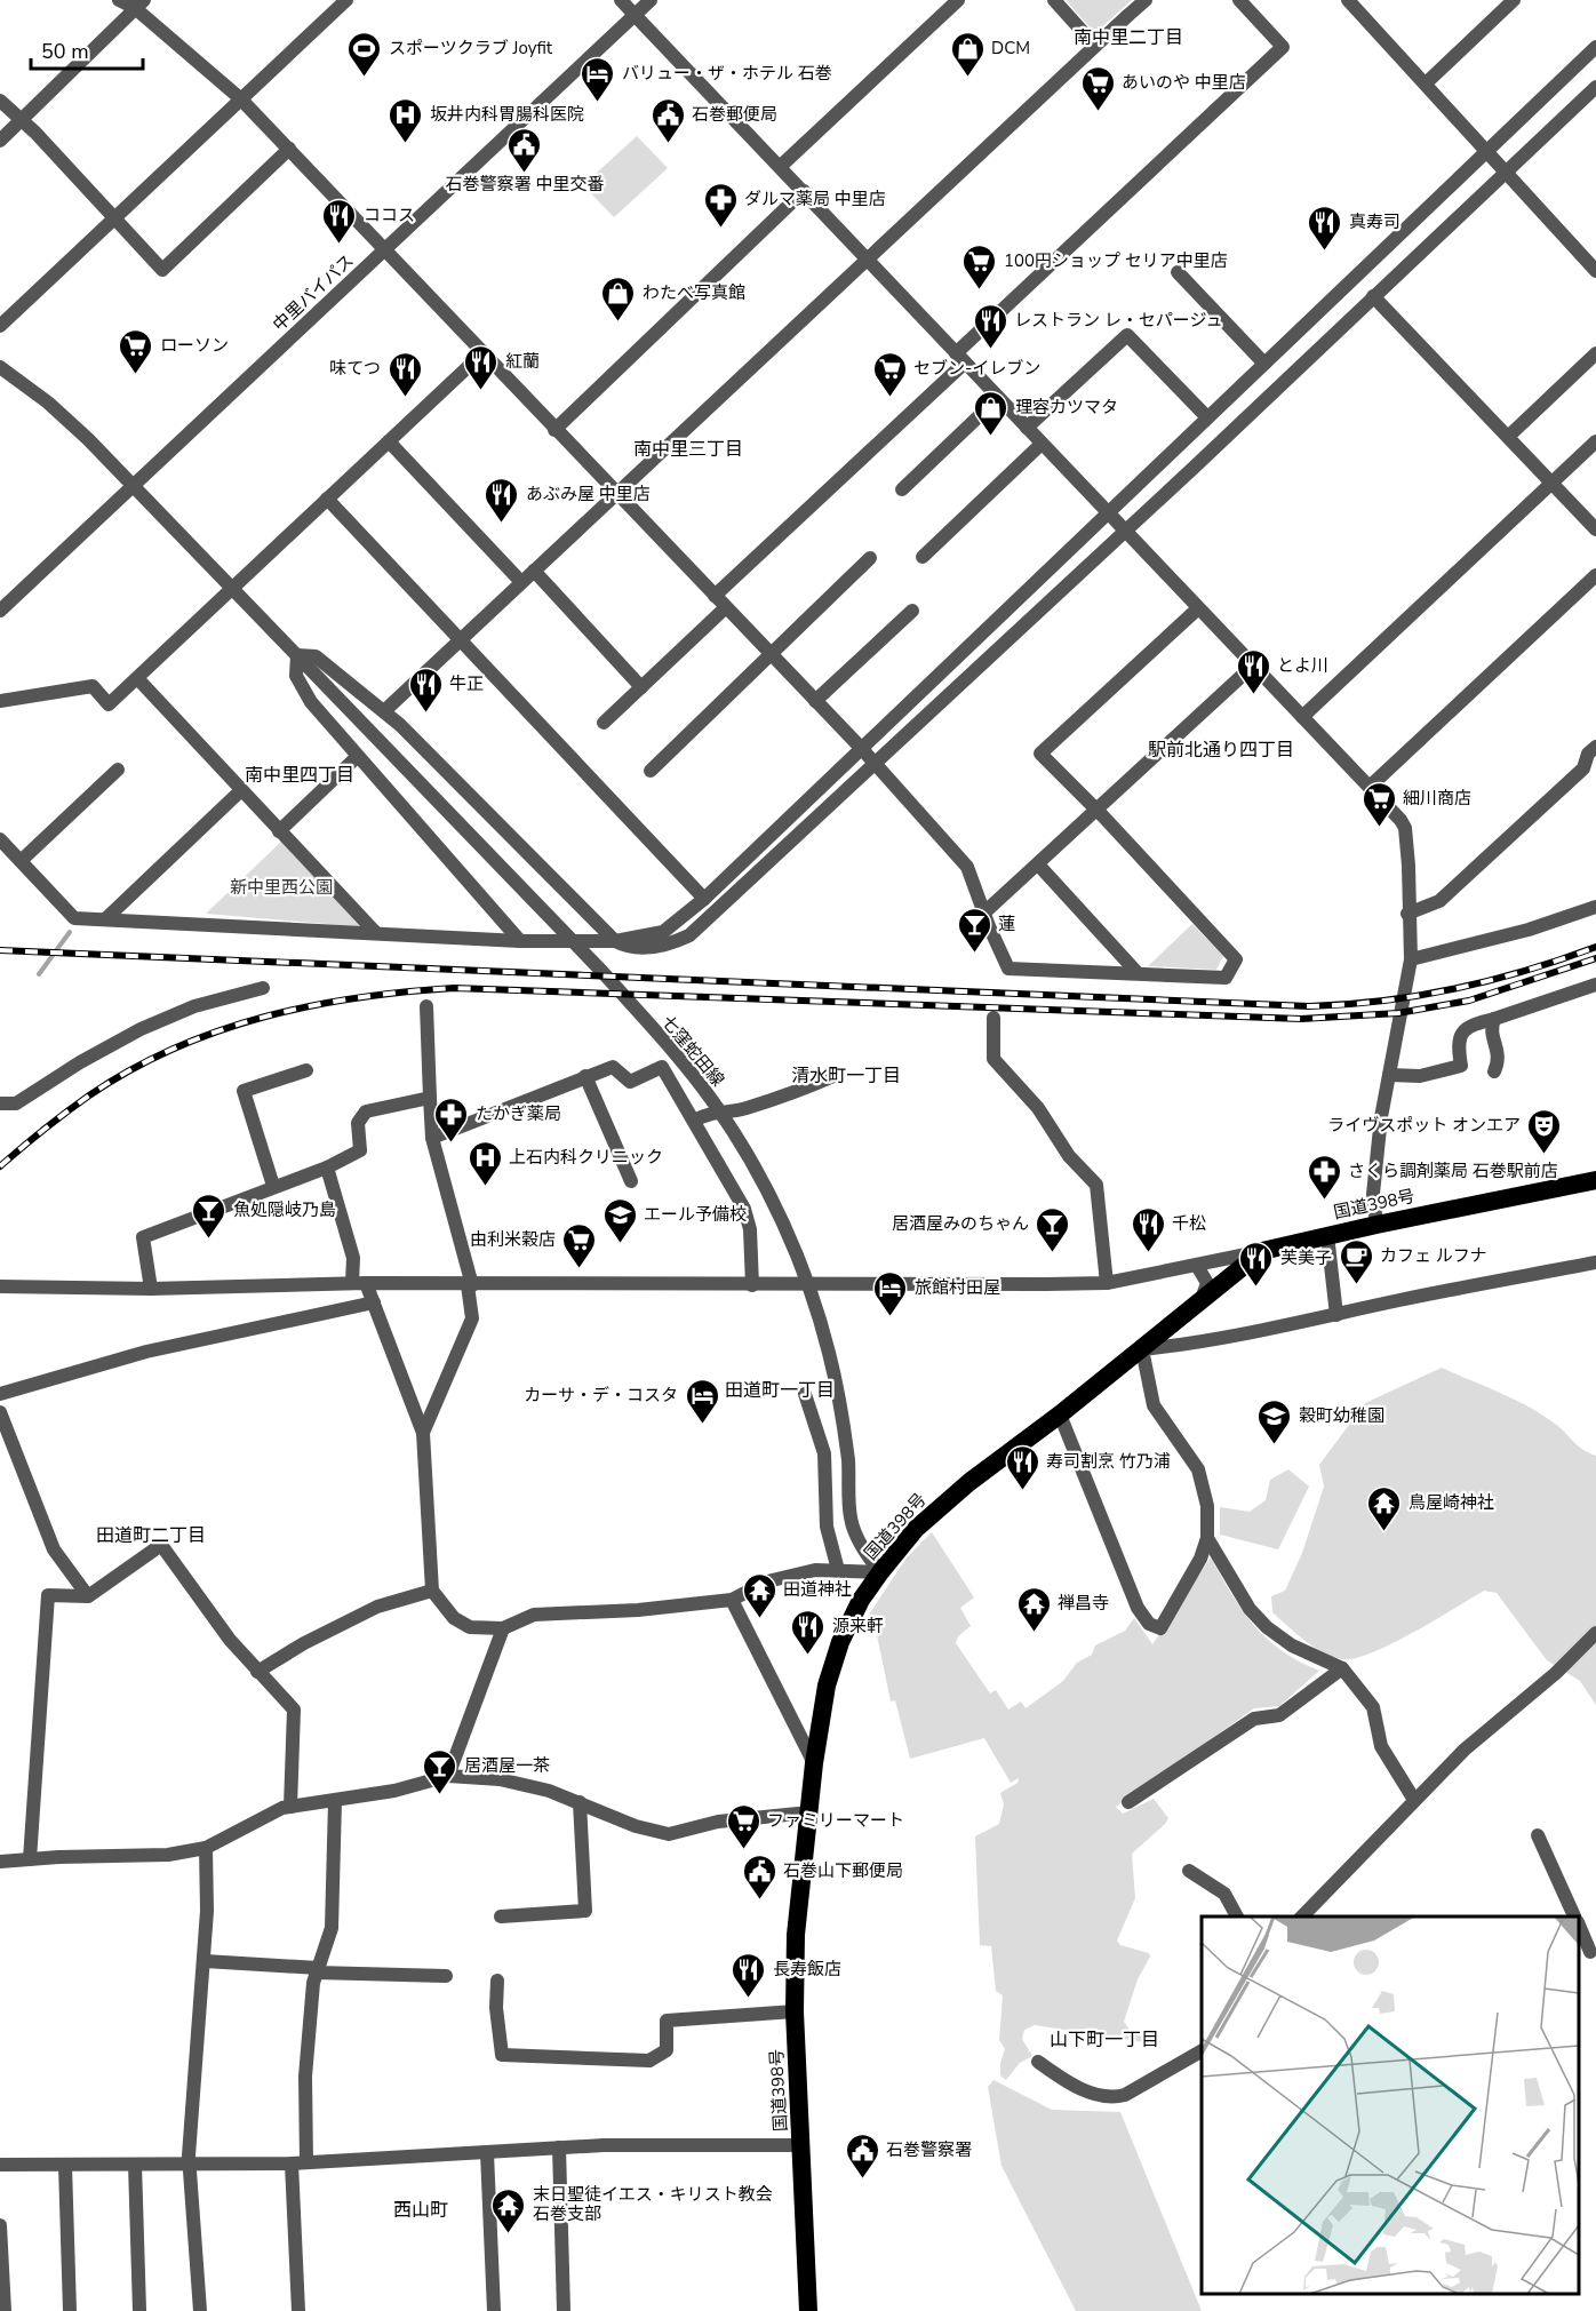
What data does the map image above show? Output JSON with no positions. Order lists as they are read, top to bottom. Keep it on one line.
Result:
{"streets":{"highway":["国道398号"],"street":["中里バイパス","七窪蛇田線"]},"crossings":[["中里バイパス","七窪蛇田線"],["七窪蛇田線","国道398号"]],"districts":["南中里二丁目","南中里三丁目","駅前北通り四丁目","南中里四丁目","清水町一丁目","田道町一丁目","田道町二丁目","山下町一丁目","西山町"],"parks":["新中里西公園"],"places":{"sports":["スポーツクラブ Joyfit"],"shop":["DCM","わたべ写真館","理容カツマタ"],"hotel":["バリュー・ザ・ホテル 石巻","旅館村田屋","カーサ・デ・コスタ"],"supermarket":["あいのや 中里店","100円ショップ セリア中里店","ローソン","セブン-イレブン","細川商店","由利米穀店","ファミリーマート"],"hospital":["坂井内科胃腸科医院","上石内科クリニック"],"public building":["石巻郵便局","石巻警察署 中里交番","石巻山下郵便局","石巻警察署"],"pharmacy":["ダルマ薬局 中里店","たかぎ薬局","さくら調剤薬局 石巻駅前店"],"restaurant":["ココス","真寿司","レストラン レ・セパージュ","紅蘭","味てつ","あぶみ屋 中里店","とよ川","牛正","千松","芙美子","寿司割烹 竹乃浦","源来軒","長寿飯店"],"bar":["蓮","魚処隠岐乃島","居酒屋みのちゃん","居酒屋一茶"],"theatre":["ライヴスポット オンエア"],"school or university":["エール予備校","穀町幼稚園"],"cafe":["カフェ ルフナ"],"temple":["鳥屋崎神社","田道神社","禅昌寺","末日聖徒イエス・キリスト教会 石巻支部"]},"scale_bar":"50 m"}
